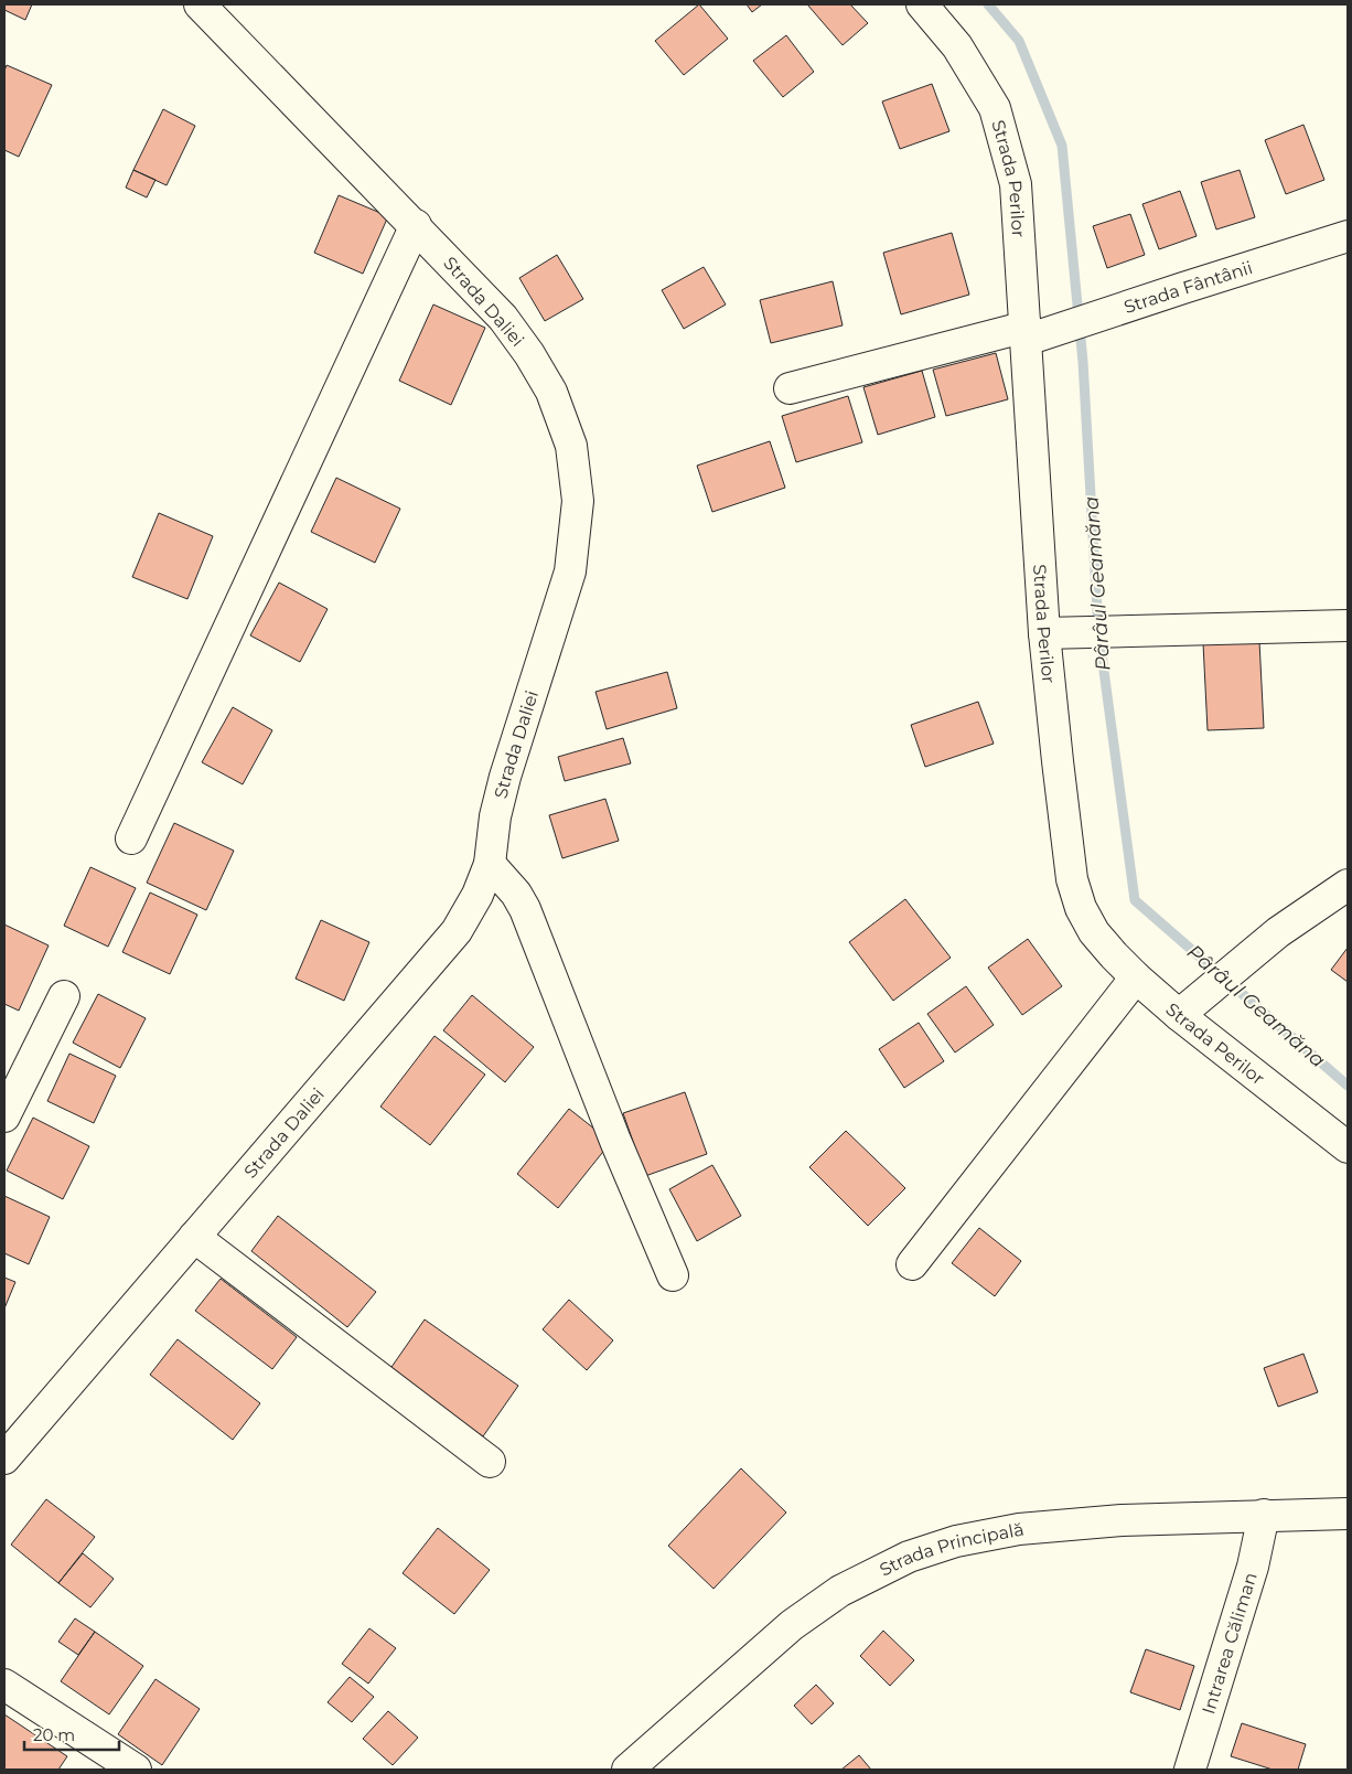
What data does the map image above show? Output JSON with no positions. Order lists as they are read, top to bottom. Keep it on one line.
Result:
{"streets":{"street":["Strada Perilor","Strada Fântânii","Strada Daliei","Strada Principală","Intrarea Căliman"]},"crossings":[["Strada Perilor","Strada Fântânii"],["Strada Principală","Intrarea Căliman"]],"water":["Pârâul Geamăna"],"scale_bar":"20 m"}
